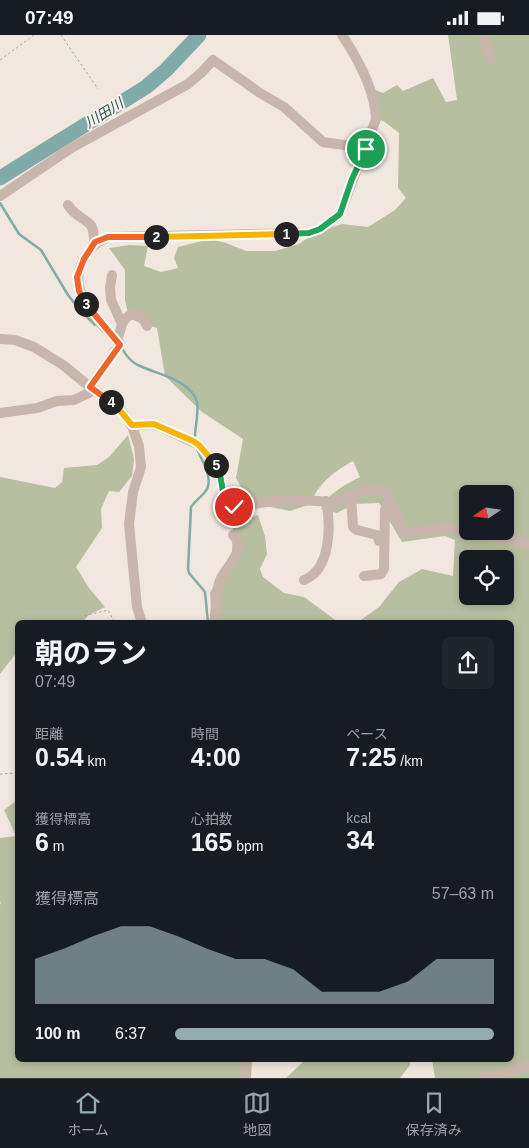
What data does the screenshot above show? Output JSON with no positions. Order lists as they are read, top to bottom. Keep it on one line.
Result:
{"water":["川田川"],"north":"left","page":{"status":"07:49","pins":["1","2","3","4","5"],"heading":["朝のラン","07:49"],"stats":[["距離","0.54 km"],["時間","4:00"],["ペース","7:25 /km"],["獲得標高","6 m"],["心拍数","165 bpm"],["kcal","34"]],"chart":["獲得標高","57–63 m"],"list":[{"name":"100 m","note":"6:37"}],"tabs":["ホーム","地図","保存済み"]}}
